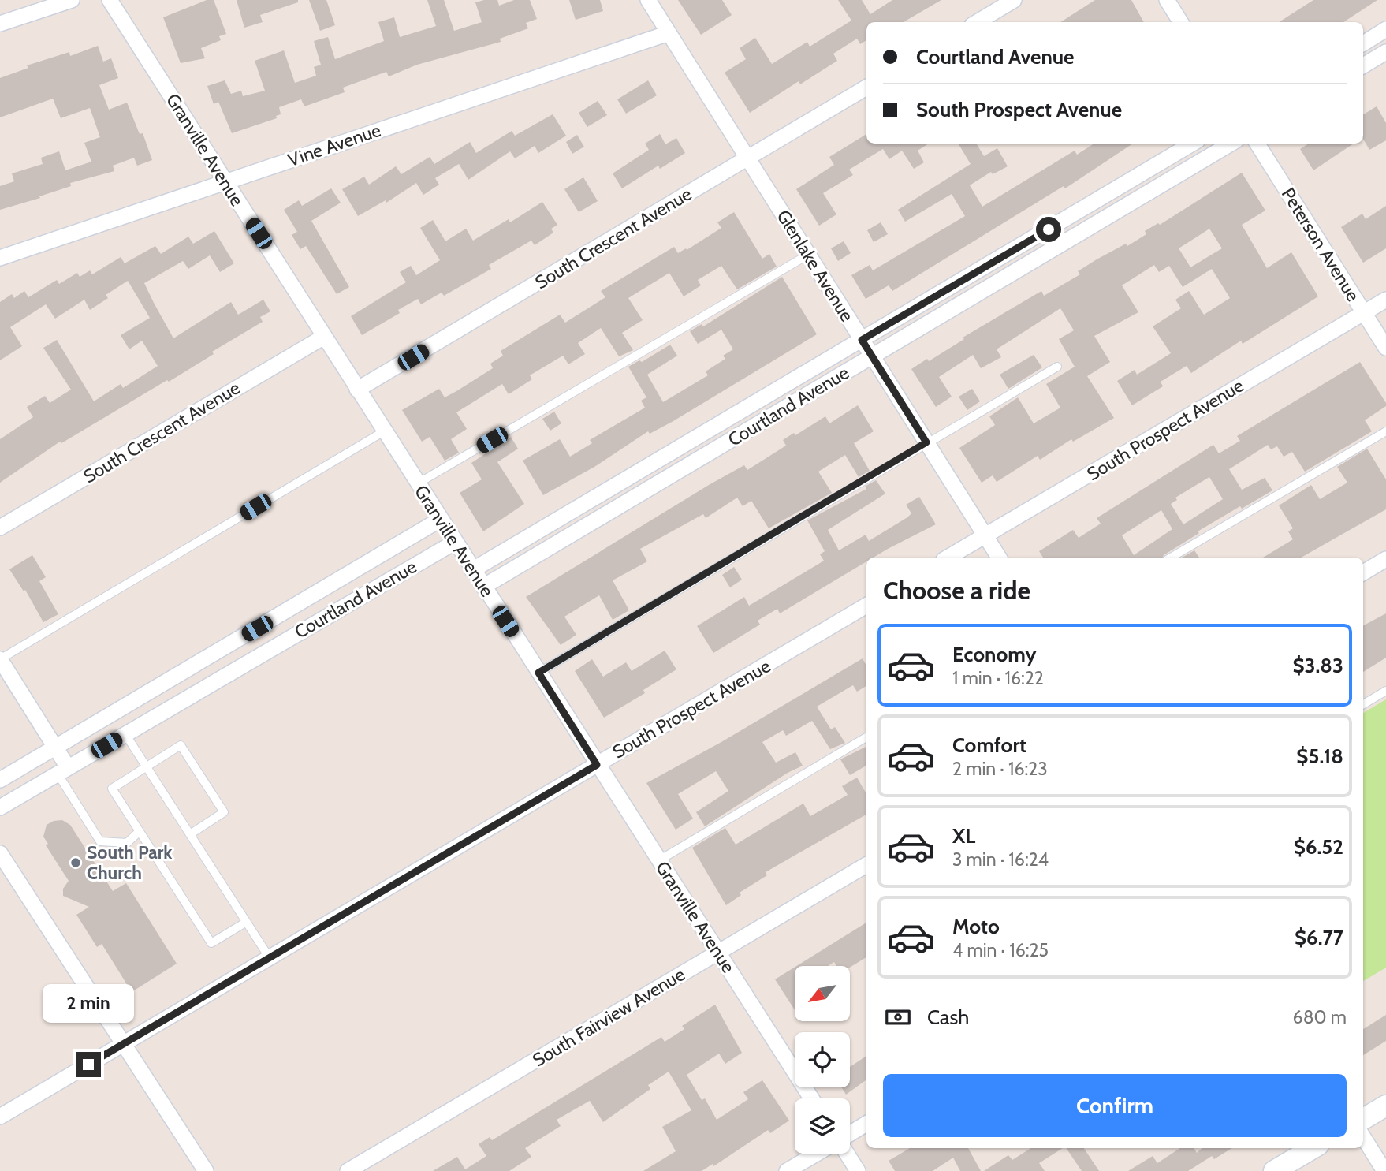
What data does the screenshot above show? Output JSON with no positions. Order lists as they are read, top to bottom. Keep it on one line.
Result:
{"streets":{"street":["Vine Avenue","Granville Avenue","South Crescent Avenue","Peterson Avenue","Glenlake Avenue","Courtland Avenue","South Prospect Avenue","South Fairview Avenue"]},"crossings":[["Vine Avenue","Granville Avenue"],["Vine Avenue","Glenlake Avenue"],["Granville Avenue","South Crescent Avenue"],["Granville Avenue","Courtland Avenue"],["Granville Avenue","South Prospect Avenue"],["Granville Avenue","South Fairview Avenue"],["South Crescent Avenue","Glenlake Avenue"],["Peterson Avenue","South Prospect Avenue"],["Glenlake Avenue","Courtland Avenue"],["Glenlake Avenue","South Prospect Avenue"]],"places":["South Park Church"],"north":"bottom left","page":{"banner":["Courtland Avenue","South Prospect Avenue"],"heading":"Choose a ride","list":[{"name":"Economy","note":"1 min · 16:22","value":"$3.83"},{"name":"Comfort","note":"2 min · 16:23","value":"$5.18"},{"name":"XL","note":"3 min · 16:24","value":"$6.52"},{"name":"Moto","note":"4 min · 16:25","value":"$6.77"}],"bubble":"2 min","pay":["Cash","680 m"],"buttons":"Confirm"}}
